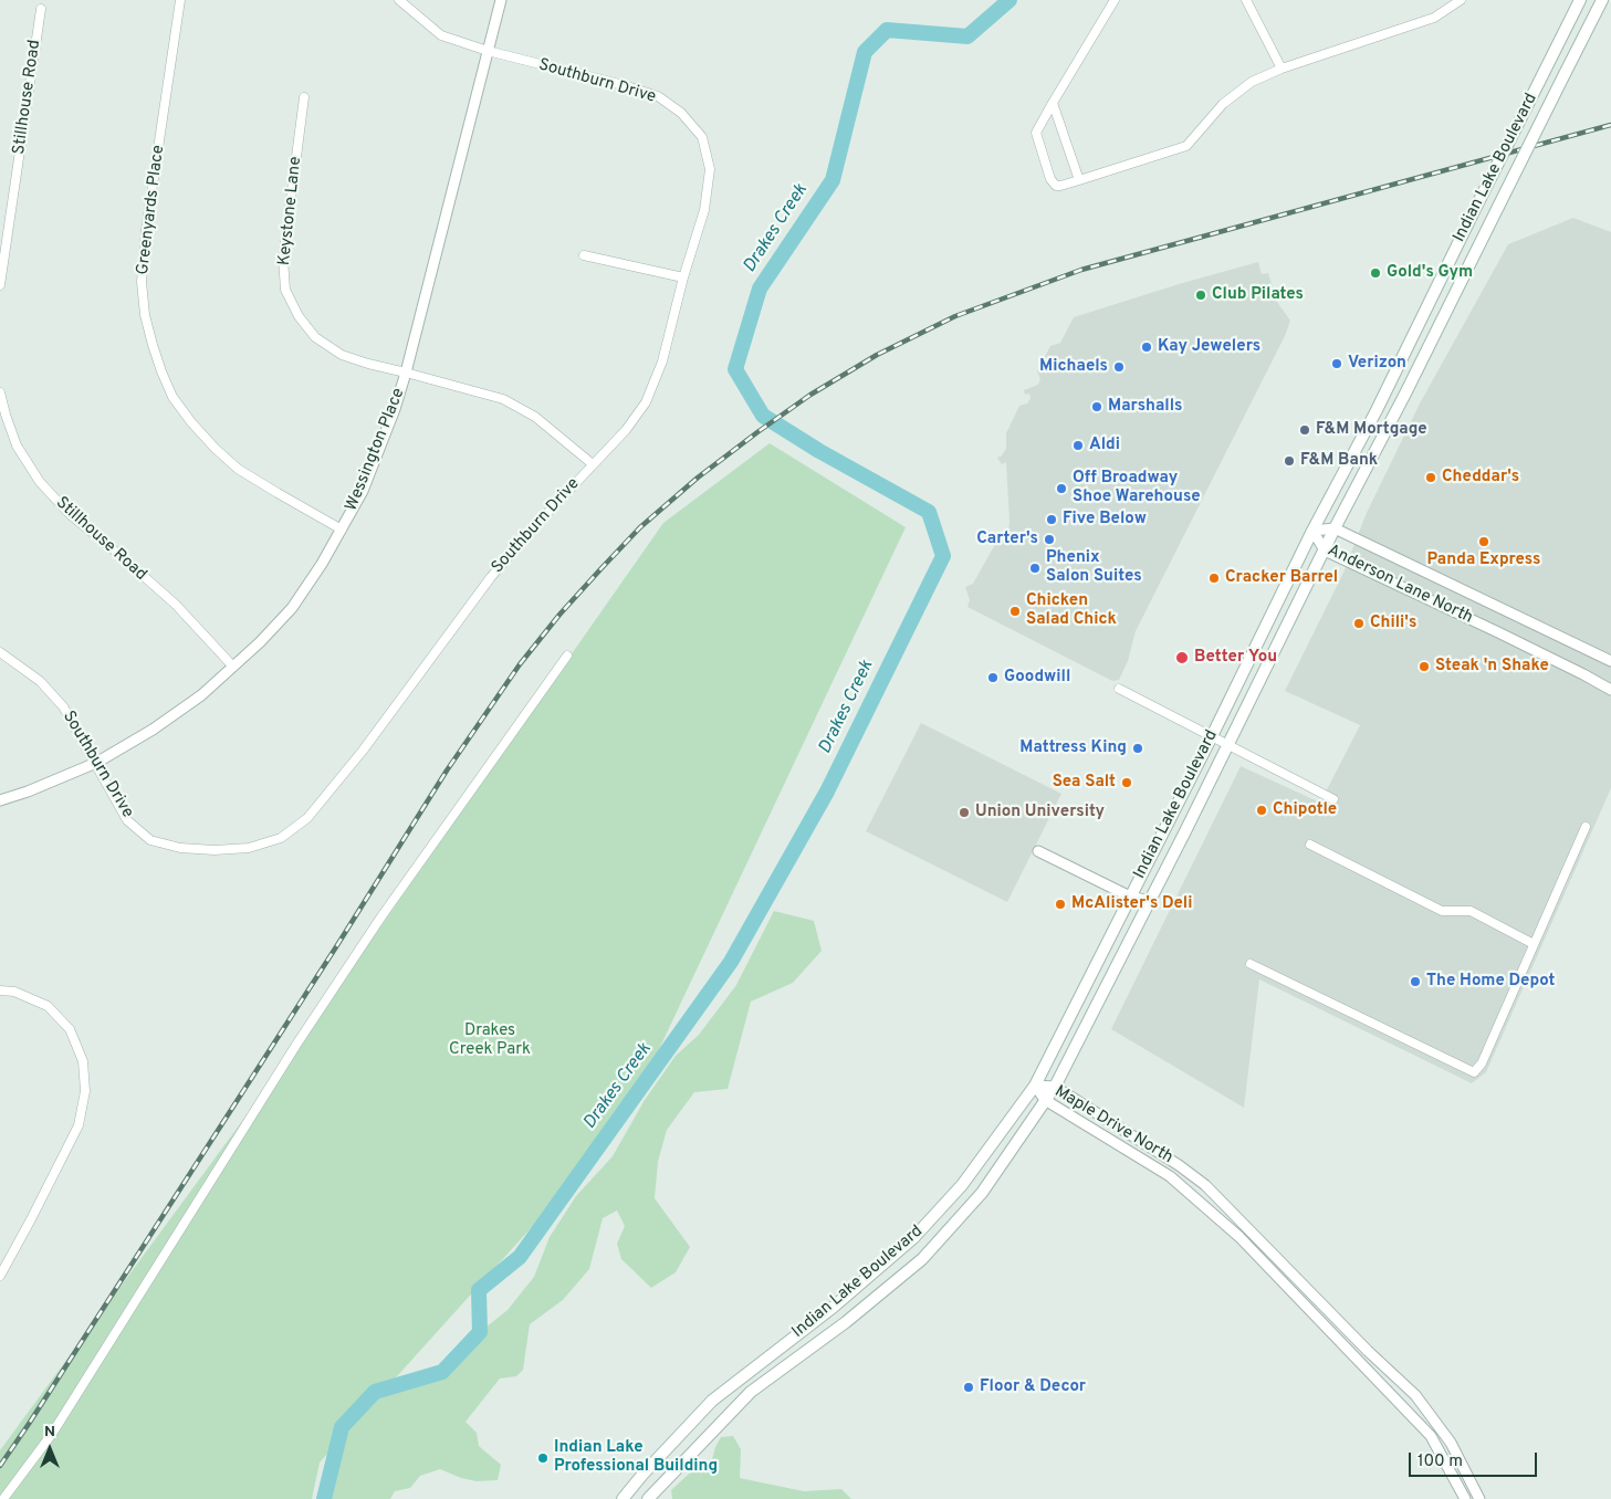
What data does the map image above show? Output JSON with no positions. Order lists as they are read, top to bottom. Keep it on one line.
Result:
{"streets":{"main road":["Indian Lake Boulevard"],"street":["Southburn Drive","Stillhouse Road","Greenyards Place","Keystone Lane","Wessington Place","Anderson Lane North","Maple Drive North"]},"crossings":[["Southburn Drive","Keystone Lane"],["Southburn Drive","Wessington Place"],["Stillhouse Road","Wessington Place"],["Indian Lake Boulevard","Anderson Lane North"],["Indian Lake Boulevard","Maple Drive North"],["Greenyards Place","Wessington Place"],["Keystone Lane","Wessington Place"]],"water":["Drakes Creek"],"parks":["Drakes Creek Park"],"places":["Gold's Gym","Club Pilates","Kay Jewelers","Verizon","Michaels","Marshalls","F&M Mortgage","Aldi","F&M Bank","Cheddar's","Off Broadway Shoe Warehouse","Five Below","Carter's","Panda Express","Phenix Salon Suites","Cracker Barrel","Chicken Salad Chick","Chili's","Better You","Steak 'n Shake","Goodwill","Mattress King","Sea Salt","Chipotle","Union University","McAlister's Deli","The Home Depot","Floor & Decor","Indian Lake Professional Building"],"scale_bar":"100 m","north":"top"}
